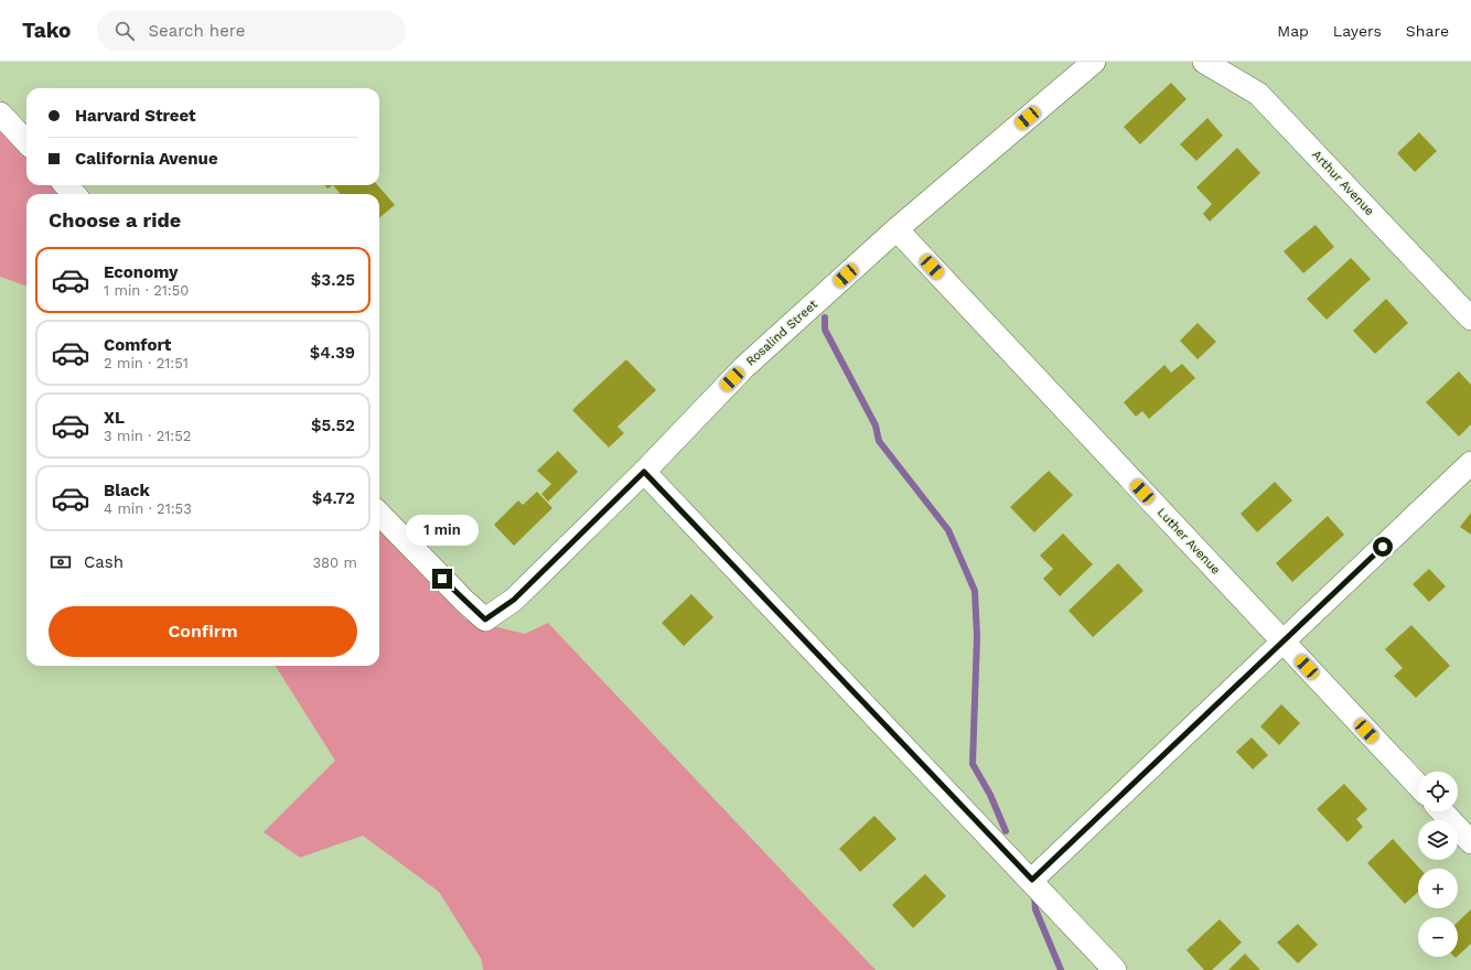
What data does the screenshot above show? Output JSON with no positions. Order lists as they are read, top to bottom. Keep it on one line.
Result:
{"streets":{"street":["Arthur Avenue","Rosalind Street","Luther Avenue"]},"crossings":[["Rosalind Street","Luther Avenue"]],"page":{"header":"Tako","search":"Search here","nav":["Map","Layers","Share"],"banner":["Harvard Street","California Avenue"],"heading":"Choose a ride","list":[{"name":"Economy","note":"1 min · 21:50","value":"$3.25"},{"name":"Comfort","note":"2 min · 21:51","value":"$4.39"},{"name":"XL","note":"3 min · 21:52","value":"$5.52"},{"name":"Black","note":"4 min · 21:53","value":"$4.72"}],"bubble":"1 min","pay":["Cash","380 m"],"buttons":"Confirm","map_buttons":["+","−"]}}
